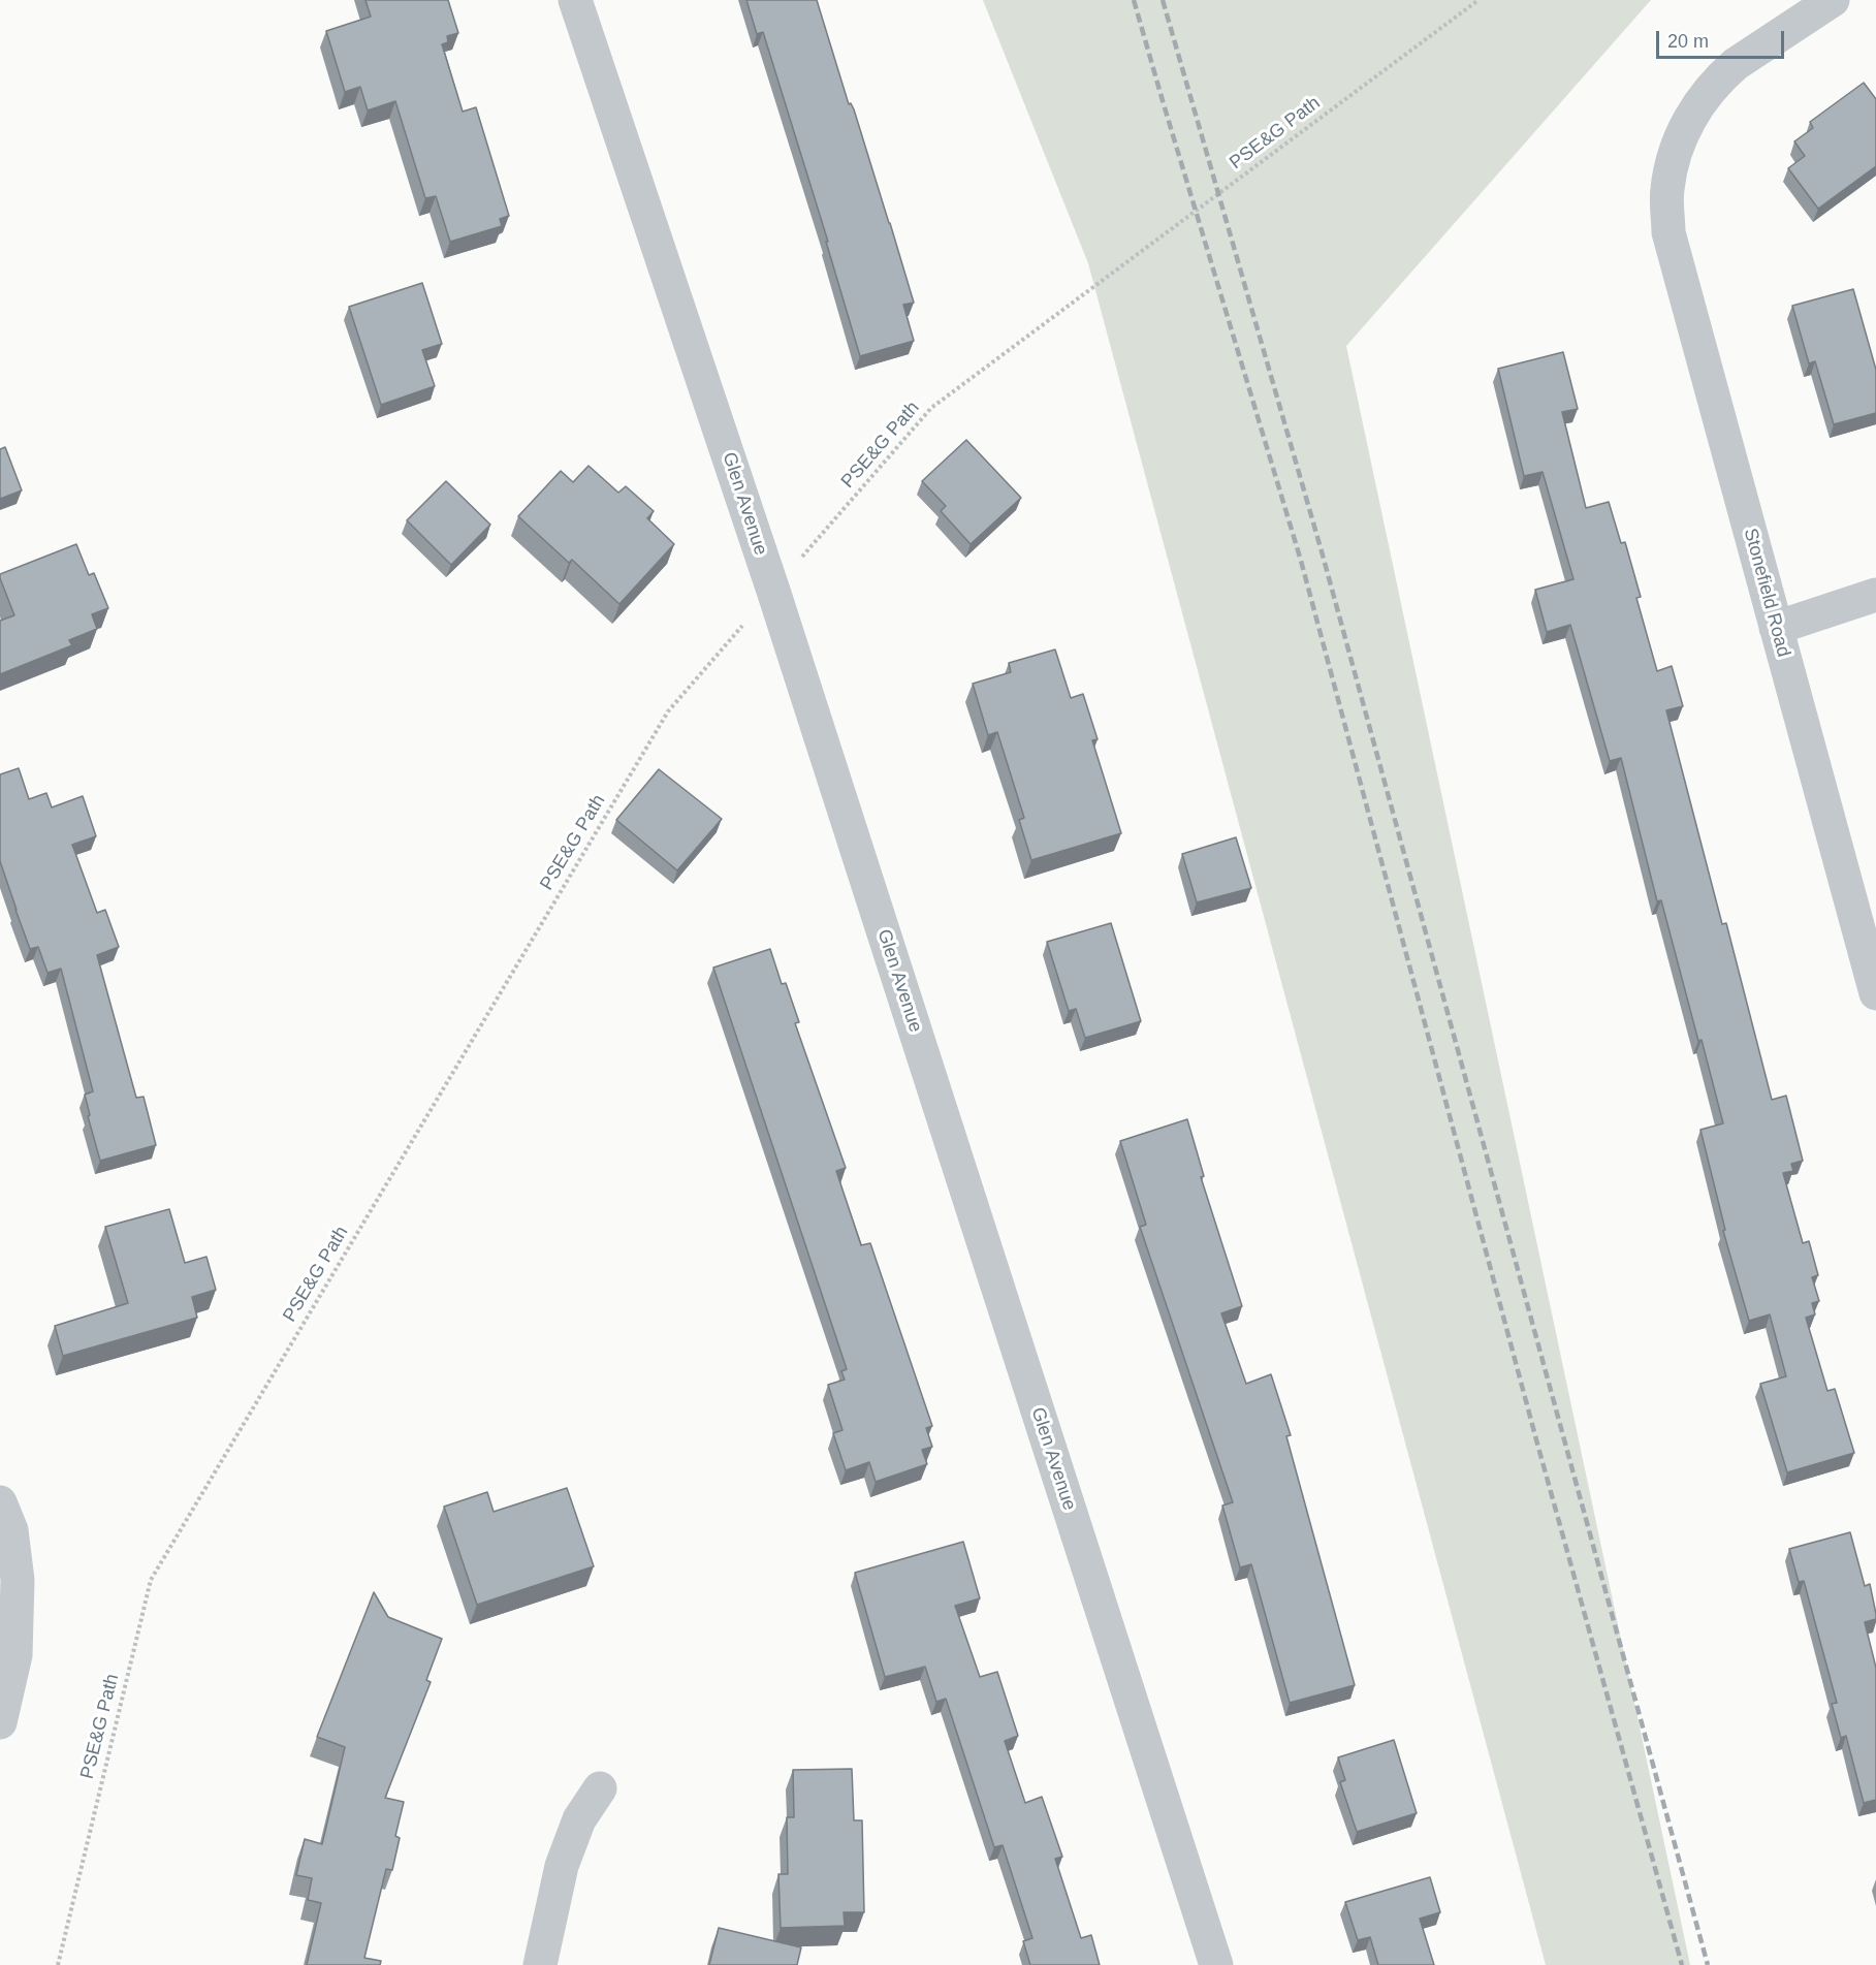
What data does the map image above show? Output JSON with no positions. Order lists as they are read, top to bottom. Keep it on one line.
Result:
{"streets":{"street":["Glen Avenue","Stonefield Road"],"path":["PSE&G Path"]},"crossings":[["PSE&G Path","Glen Avenue"]],"scale_bar":"20 m"}
